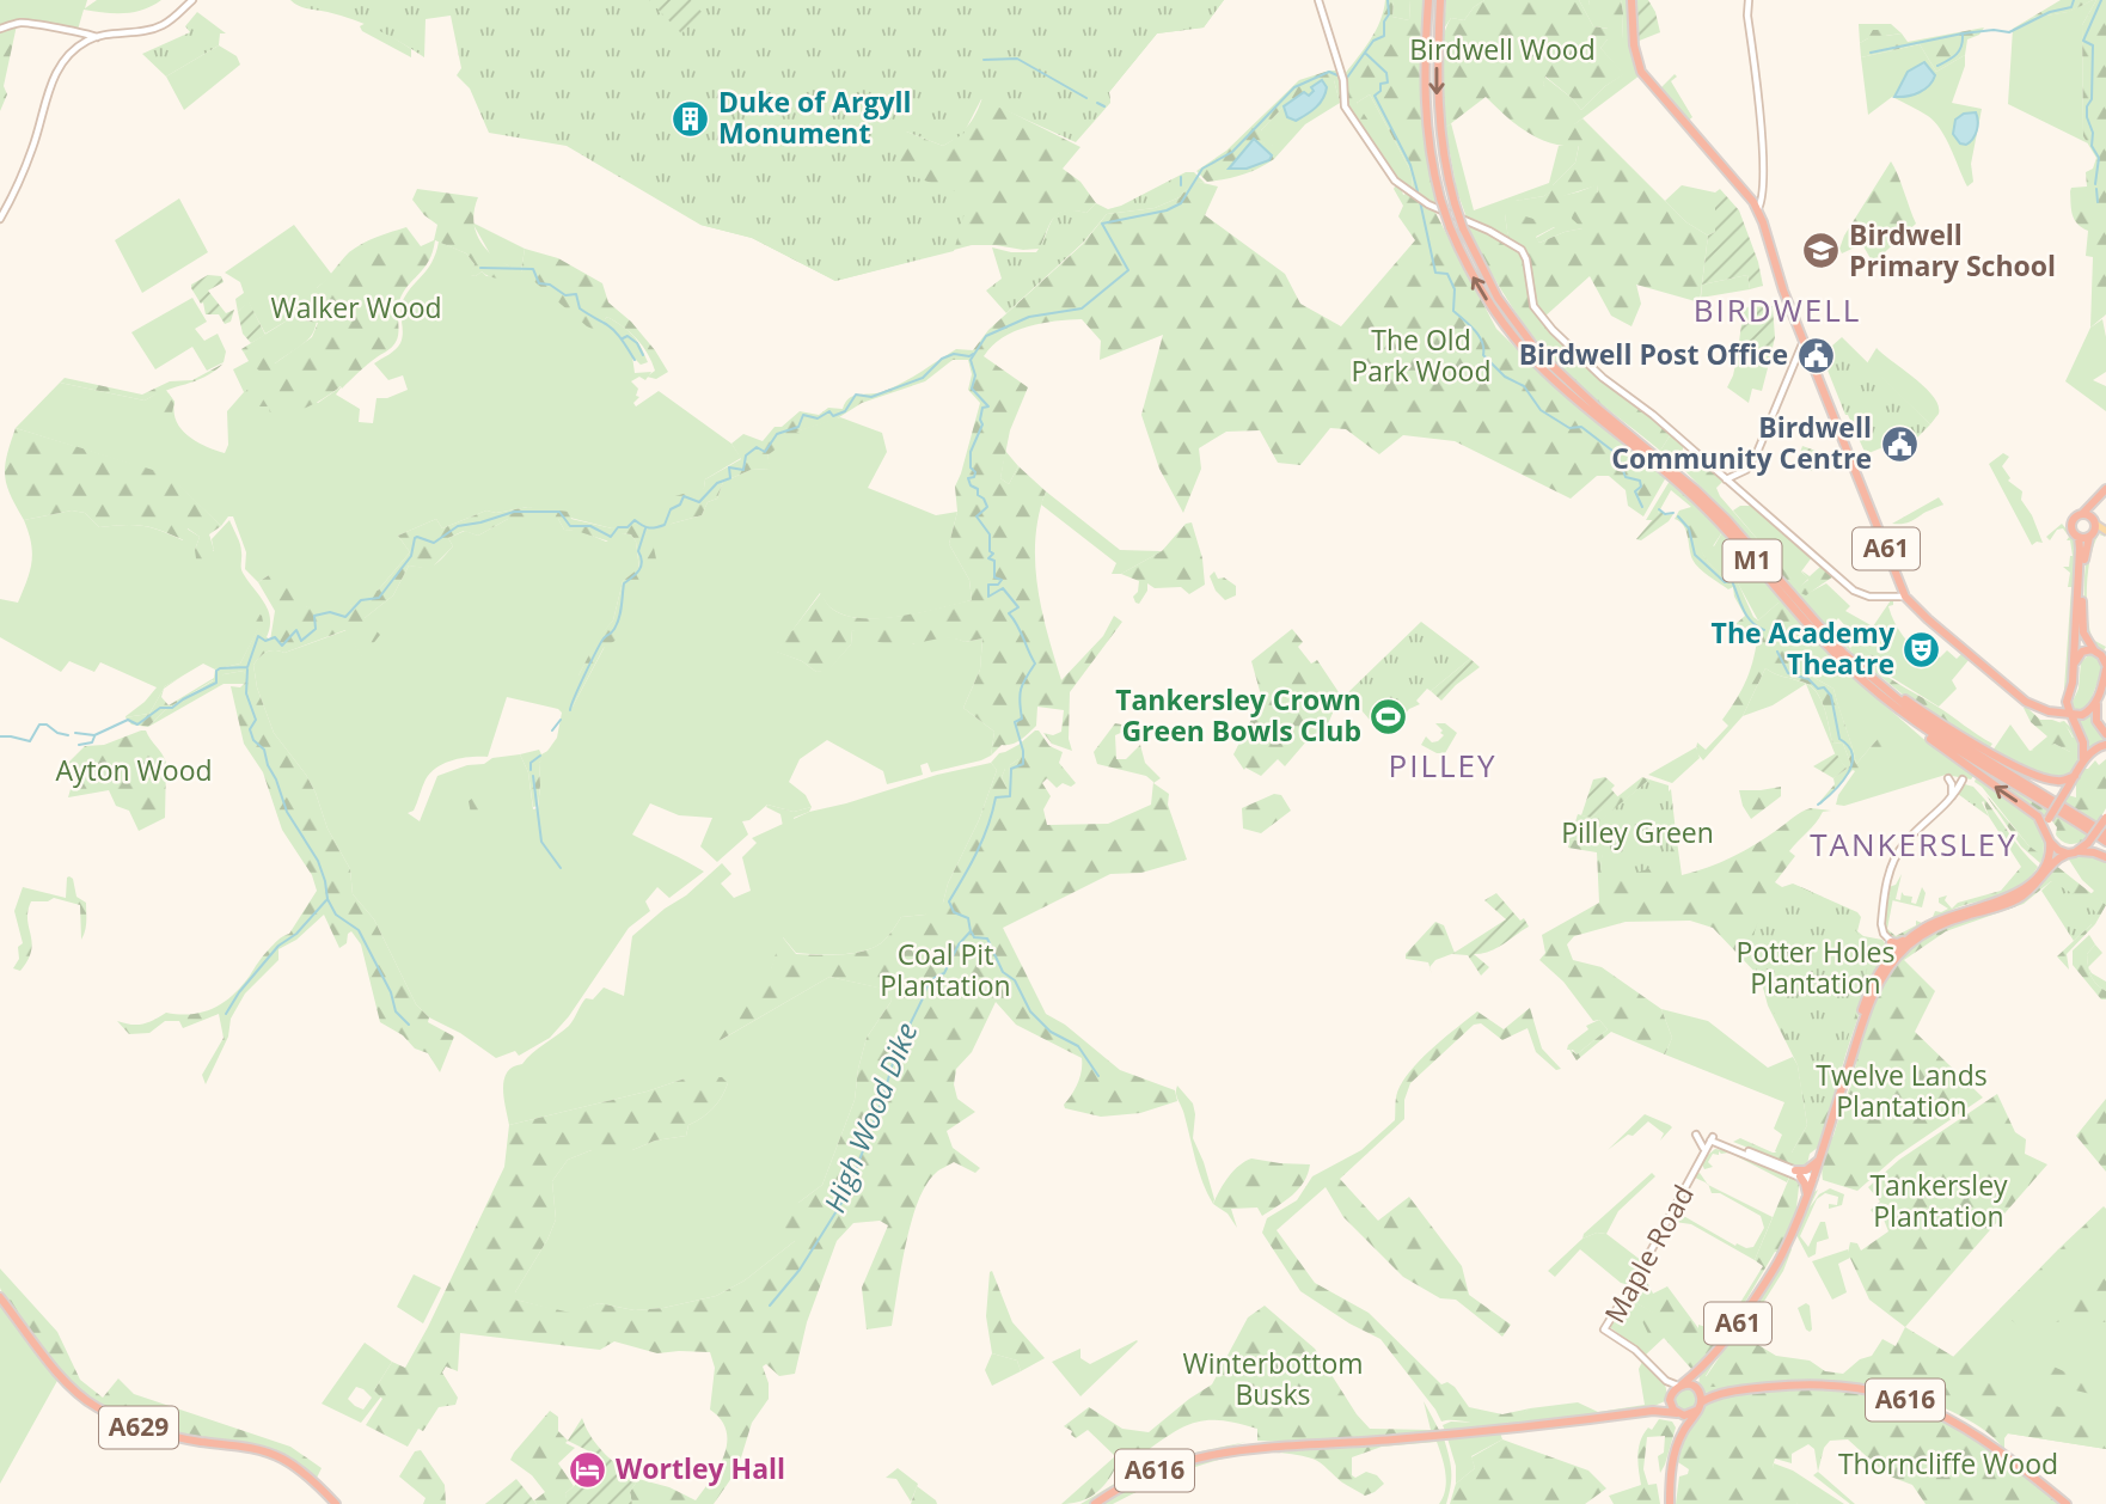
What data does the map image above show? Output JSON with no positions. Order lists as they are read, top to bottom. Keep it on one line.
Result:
{"streets":{"highway":["A61","M1","A616","A629"],"street":["Maple Road"]},"crossings":[["A61","Maple Road"],["A61","A616"],["Maple Road","A616"]],"districts":["BIRDWELL","PILLEY","TANKERSLEY"],"water":["High Wood Dike"],"parks":["Birdwell Wood","Walker Wood","The Old Park Wood","Ayton Wood","Pilley Green","Potter Holes Plantation","Coal Pit Plantation","Twelve Lands Plantation","Tankersley Plantation","Winterbottom Busks","Thorncliffe Wood"],"places":{"building":["Duke of Argyll Monument"],"school or university":["Birdwell Primary School"],"public building":["Birdwell Post Office","Birdwell Community Centre"],"theatre":["The Academy Theatre"],"sports":["Tankersley Crown Green Bowls Club"],"hotel":["Wortley Hall"]}}
